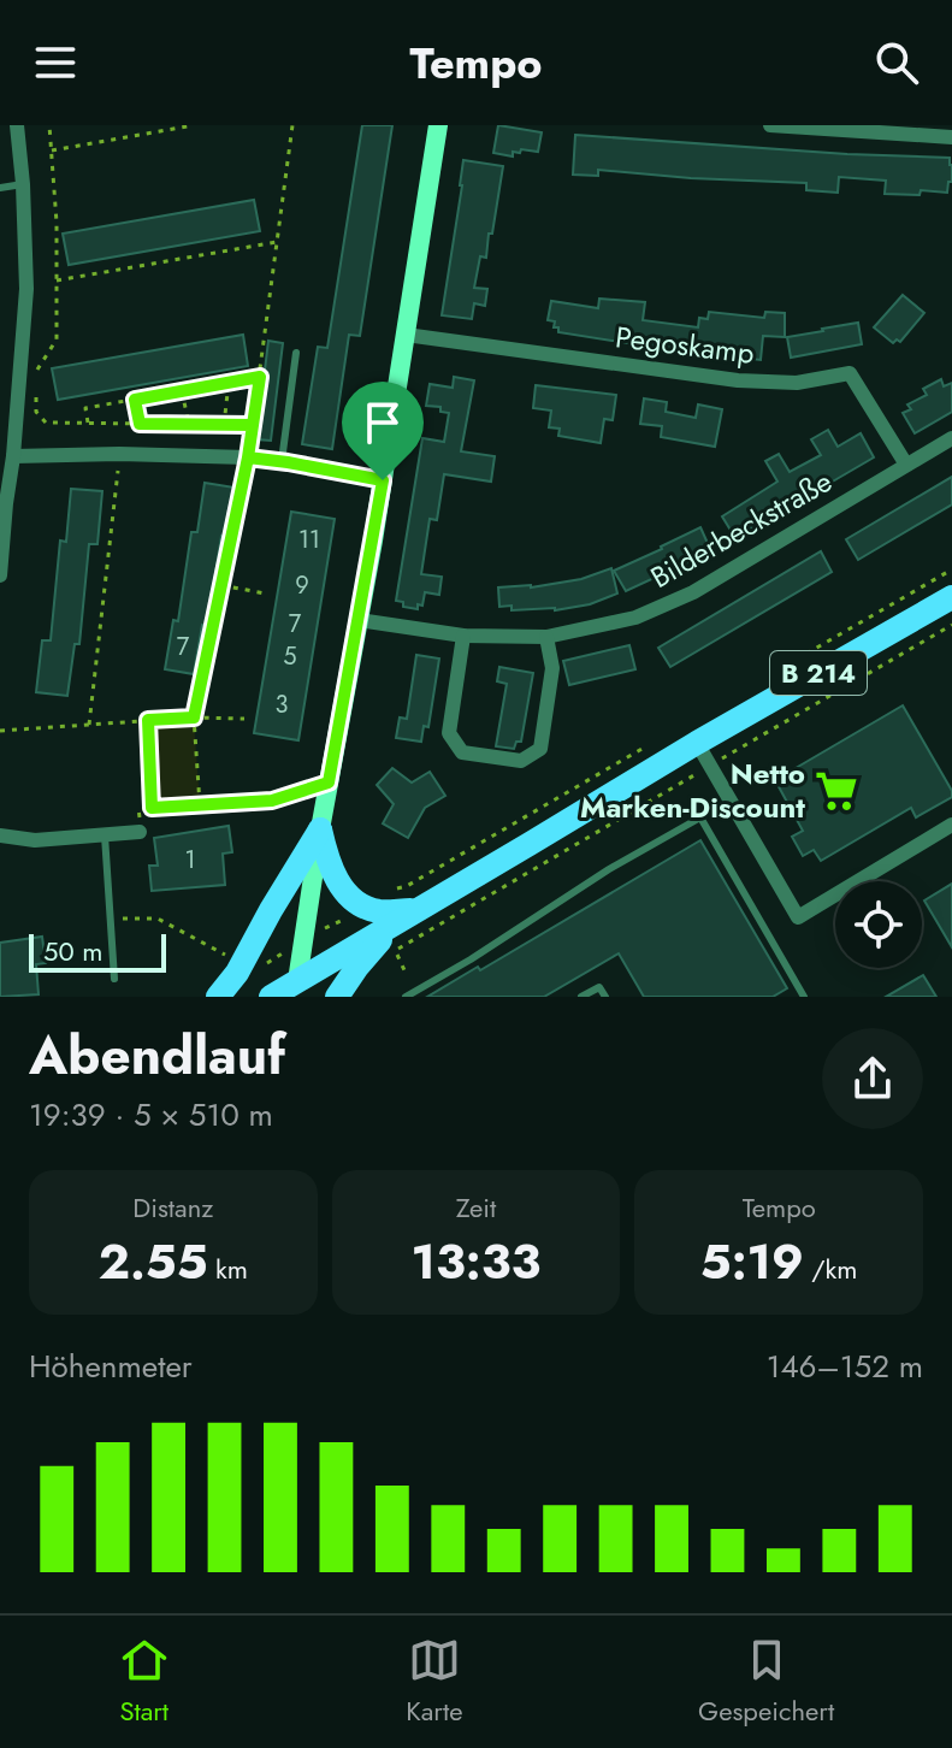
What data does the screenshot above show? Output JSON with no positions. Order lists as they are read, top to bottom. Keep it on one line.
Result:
{"streets":{"main road":["B 214"],"street":["Pegoskamp","Bilderbeckstraße"]},"crossings":[["Pegoskamp","Bilderbeckstraße"]],"places":{"supermarket":["Netto Marken-Discount"]},"house_numbers":["11","9","7","7","5","3","1"],"scale_bar":"50 m","page":{"header":"Tempo","scale":"50 m","heading":["Abendlauf","19:39 · 5 × 510 m"],"stats":[["Distanz","2.55 km"],["Zeit","13:33"],["Tempo","5:19 /km"]],"chart":["Höhenmeter","146–152 m"],"tabs":["Start","Karte","Gespeichert"]}}
